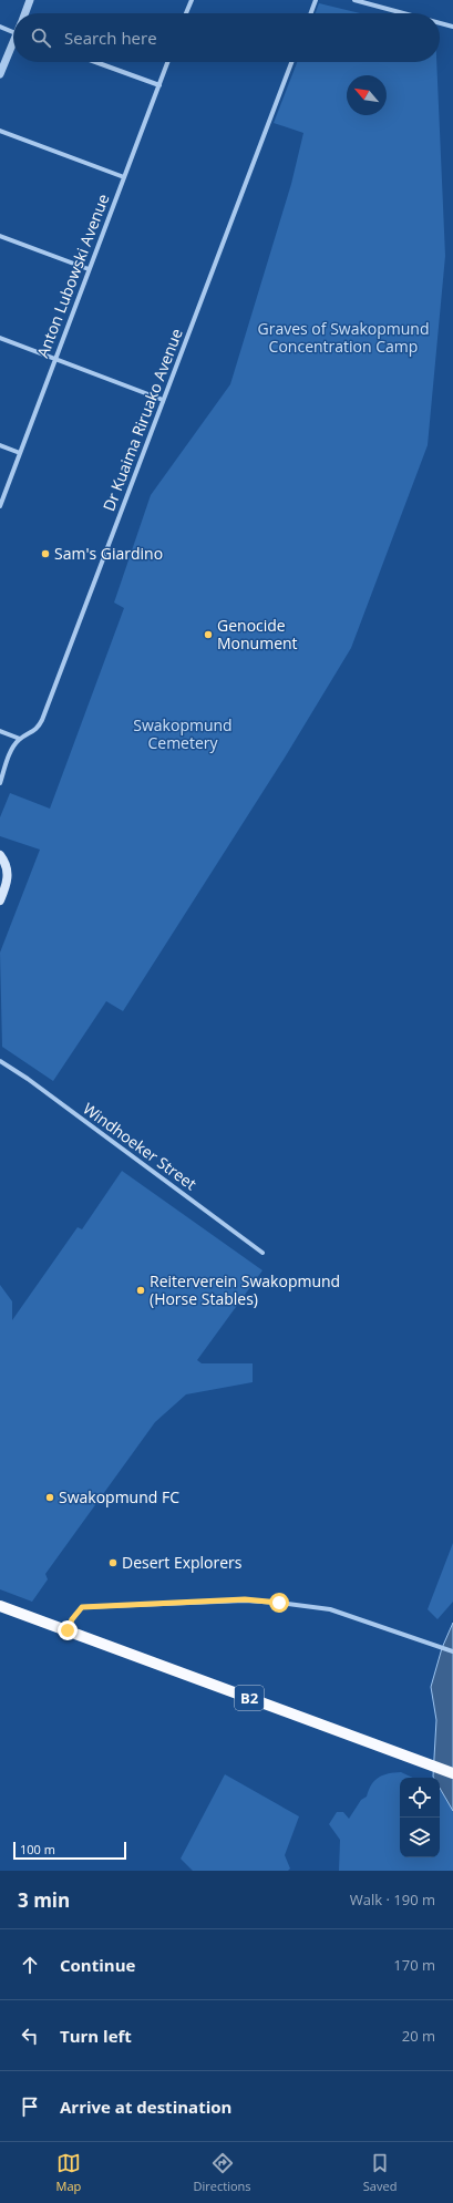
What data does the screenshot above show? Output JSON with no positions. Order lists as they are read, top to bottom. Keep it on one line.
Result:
{"streets":{"highway":["B2"],"street":["Anton Lubowski Avenue","Dr Kuaima Riruako Avenue","Windhoeker Street"]},"parks":["Graves of Swakopmund Concentration Camp","Swakopmund Cemetery"],"places":["Sam's Giardino","Genocide Monument","Reiterverein Swakopmund (Horse Stables)","Swakopmund FC","Desert Explorers"],"scale_bar":"100 m","north":"top left","page":{"search":"Search here","scale":"100 m","heading":["3 min","Walk · 190 m"],"list":[["Continue","170 m"],["Turn left","20 m"],"Arrive at destination"],"nav":["Map","Directions","Saved"]}}
